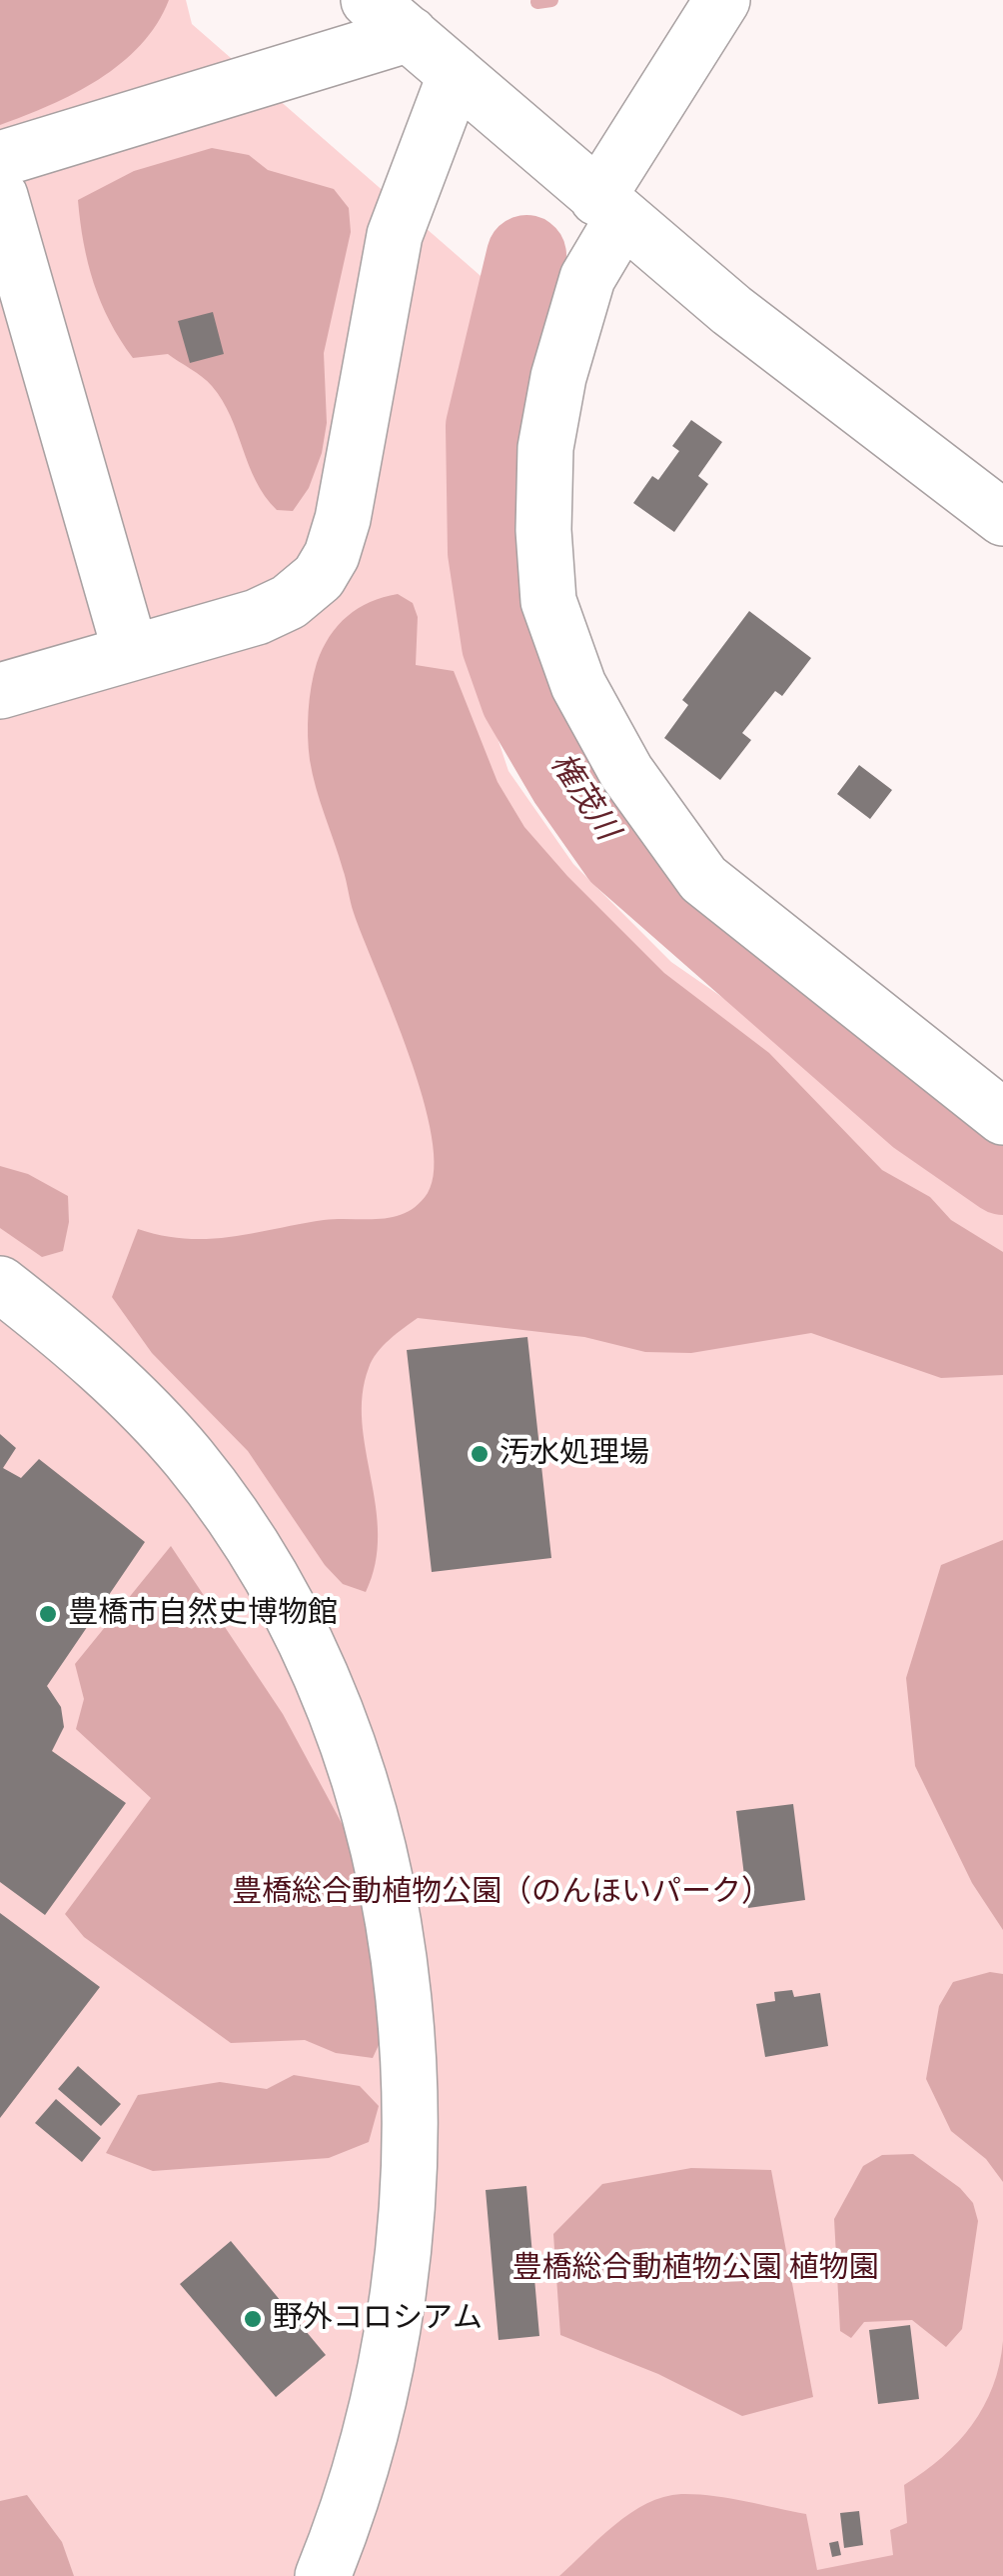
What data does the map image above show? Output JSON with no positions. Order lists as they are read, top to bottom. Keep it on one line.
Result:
{"water":["権茂川"],"parks":["豊橋総合動植物公園（のんほいパーク）","豊橋総合動植物公園 植物園"],"places":["汚水処理場","豊橋市自然史博物館","野外コロシアム"]}
